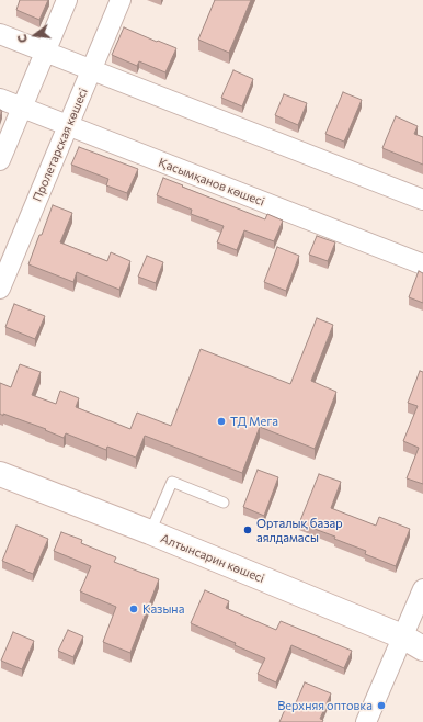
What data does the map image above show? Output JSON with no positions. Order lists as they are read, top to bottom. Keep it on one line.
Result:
{"streets":{"street":["Пролетарская көшесі","Қасымқанов көшесі","Алтынсарин көшесі"]},"crossings":[["Пролетарская көшесі","Қасымқанов көшесі"]],"places":["ТД Мега","Орталық базар аялдамасы","Казына","Верхняя оптовка"],"north":"left"}
